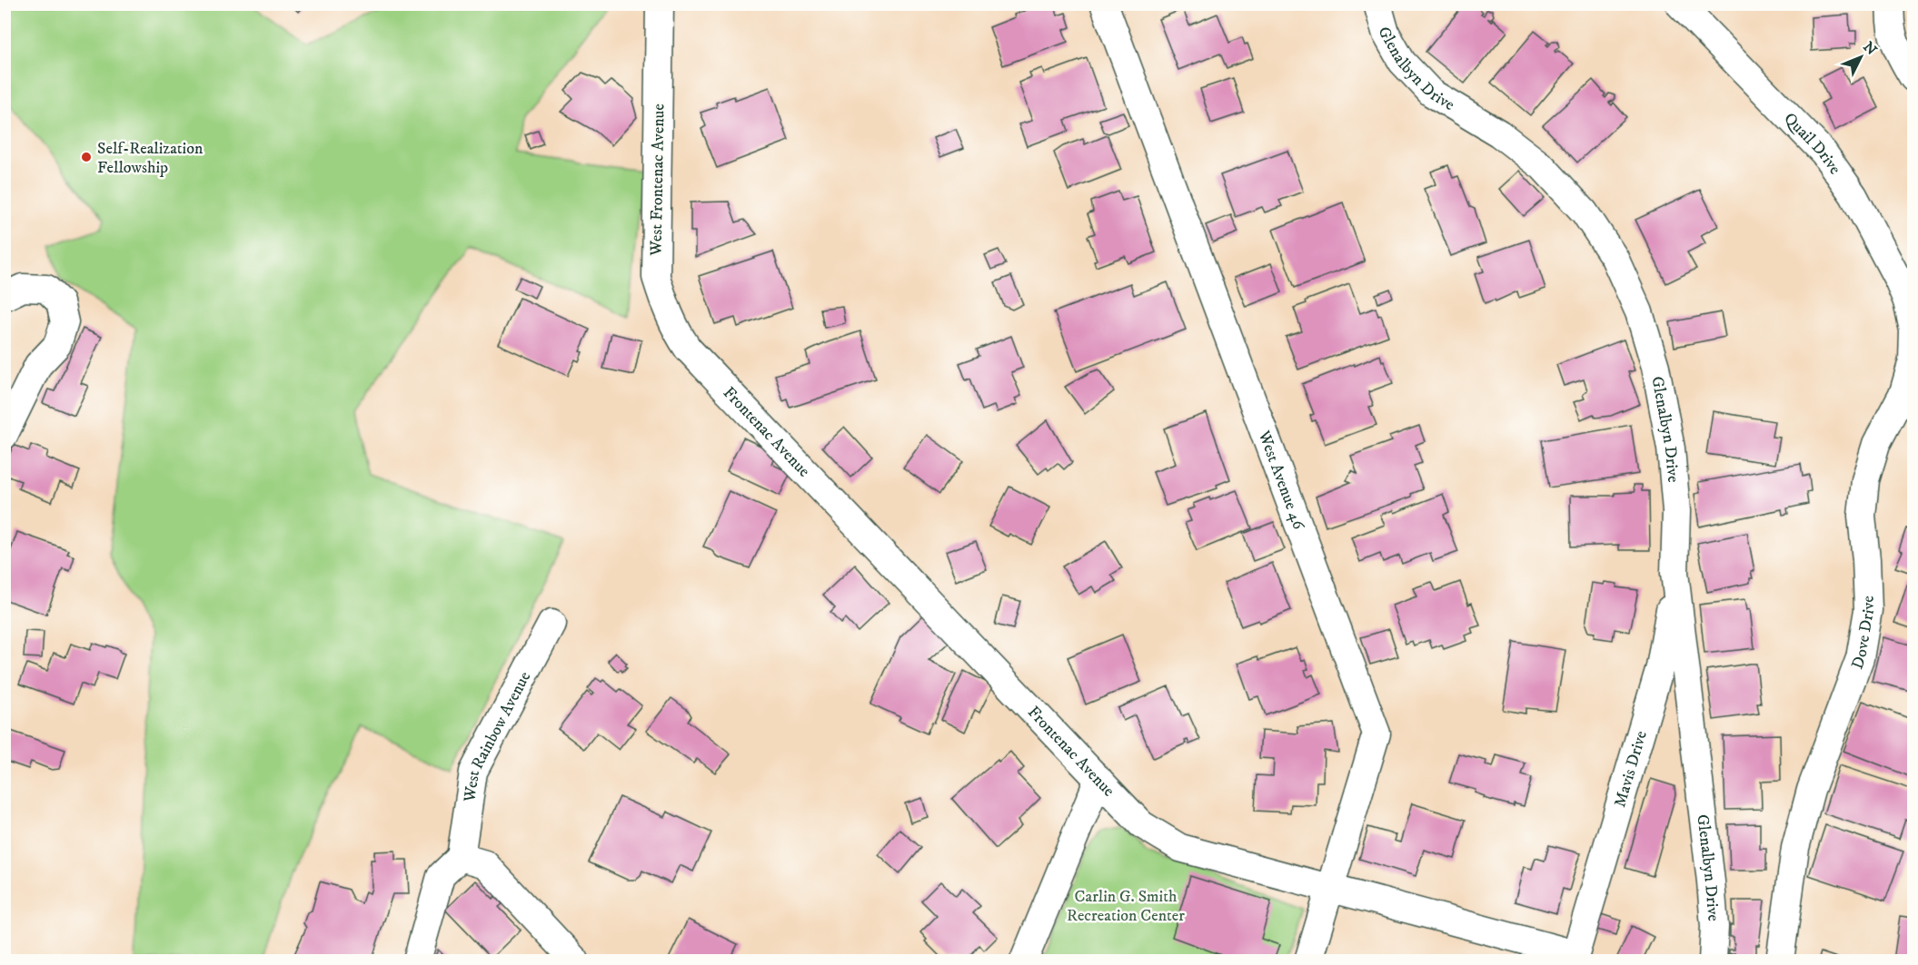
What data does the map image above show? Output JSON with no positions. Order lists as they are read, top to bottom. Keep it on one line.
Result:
{"streets":{"street":["Glenalbyn Drive","Quail Drive","West Frontenac Avenue","Frontenac Avenue","West Avenue 46","Dove Drive","West Rainbow Avenue","Mavis Drive"]},"crossings":[["Glenalbyn Drive","Mavis Drive"],["Quail Drive","Dove Drive"],["West Frontenac Avenue","Frontenac Avenue"],["Frontenac Avenue","West Avenue 46"],["Frontenac Avenue","Mavis Drive"]],"parks":["Carlin G. Smith Recreation Center"],"places":["Self-Realization Fellowship"],"north":"top right"}
